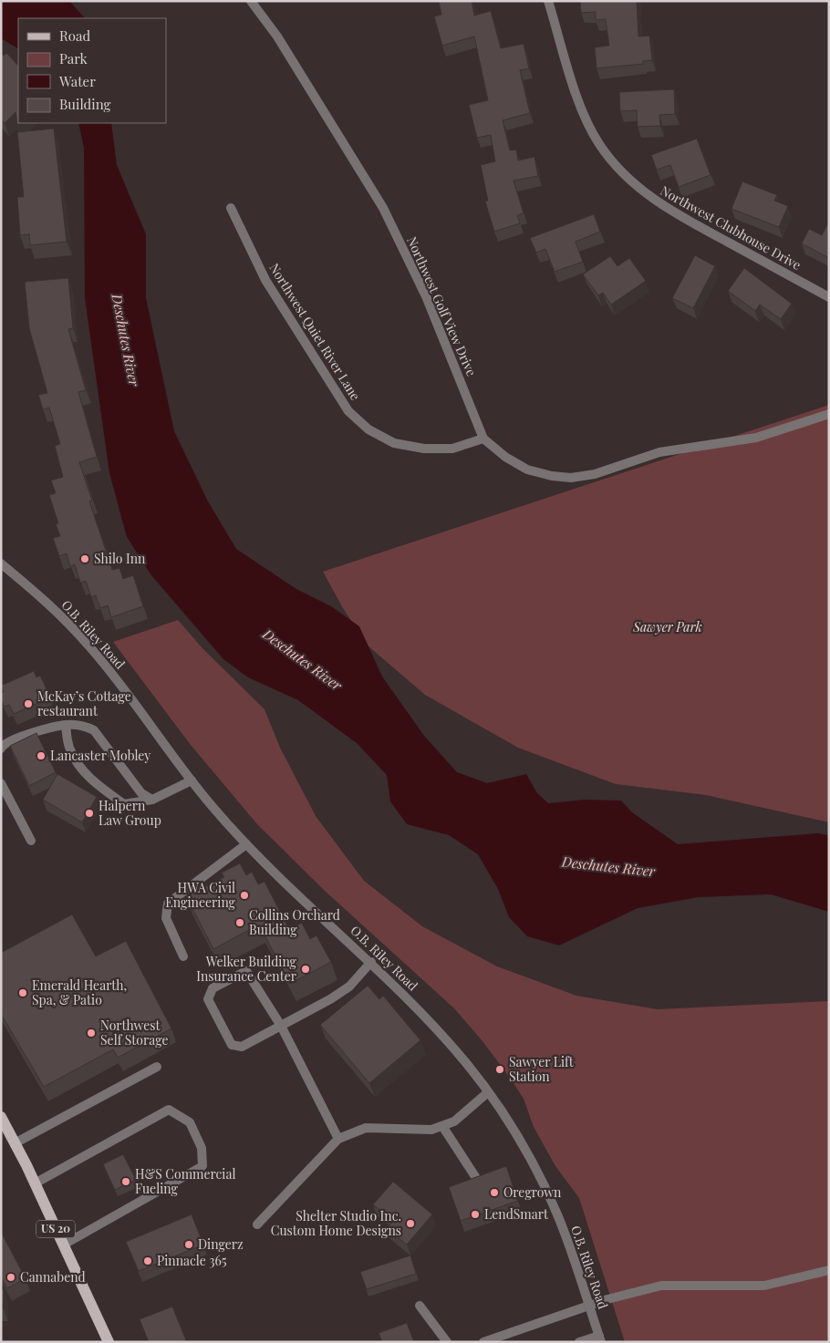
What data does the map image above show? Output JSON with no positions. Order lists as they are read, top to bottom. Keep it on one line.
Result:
{"streets":{"main road":["US 20"],"street":["Northwest Clubhouse Drive","Northwest Golf View Drive","Northwest Quiet River Lane","O.B. Riley Road"]},"crossings":[["Northwest Golf View Drive","Northwest Quiet River Lane"]],"water":["Deschutes River"],"parks":["Sawyer Park"],"places":["Shilo Inn","McKay’s Cottage restaurant","Lancaster Mobley","Halpern Law Group","HWA Civil Engineering","Collins Orchard Building","Welker Building Insurance Center","Emerald Hearth, Spa, & Patio","Northwest Self Storage","Sawyer Lift Station","H&S Commercial Fueling","Oregrown","LendSmart","Shelter Studio Inc. Custom Home Designs","Dingerz","Pinnacle 365","Cannabend"],"legend":["Road","Park","Water","Building"]}
